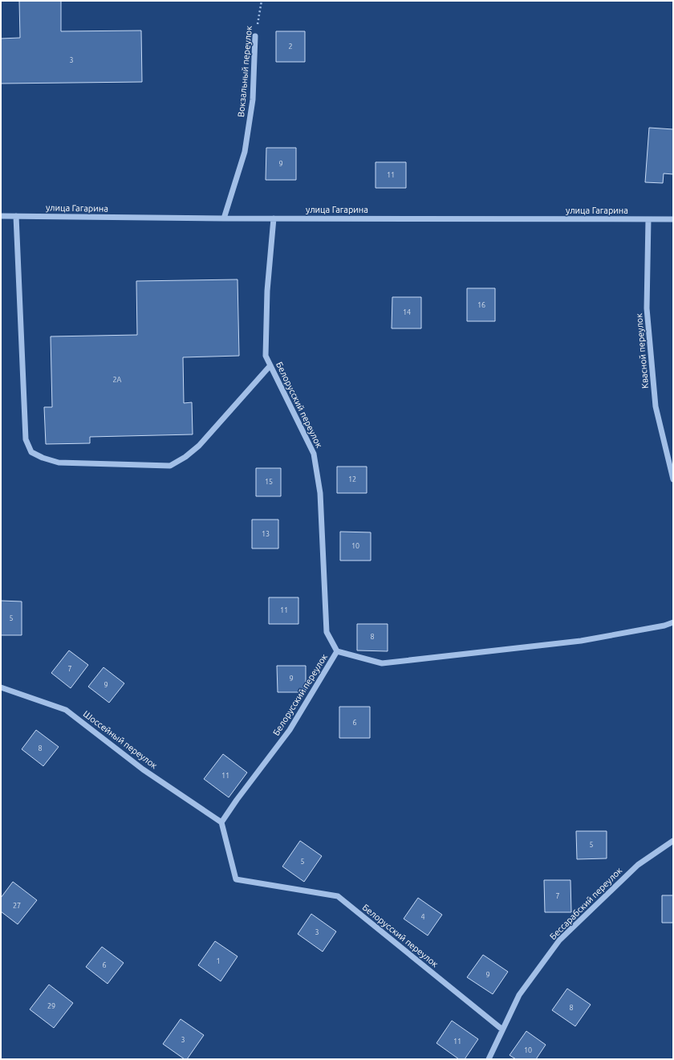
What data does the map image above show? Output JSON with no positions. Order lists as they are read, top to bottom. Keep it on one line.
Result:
{"streets":{"street":["Вокзальный переулок","улица Гагарина","Квасной переулок","Белорусский переулок","Шоссейный переулок","Бессарабский переулок"]},"crossings":[["Вокзальный переулок","улица Гагарина"],["улица Гагарина","Квасной переулок"],["улица Гагарина","Белорусский переулок"],["Белорусский переулок","Шоссейный переулок"],["Белорусский переулок","Бессарабский переулок"]],"house_numbers":["2","3","9","11","16","14","2А","12","15","13","10","11","5","8","7","9","9","6","8","11","5","5","7","27","4","3","1","6","9","29","8","3","11","10"]}
